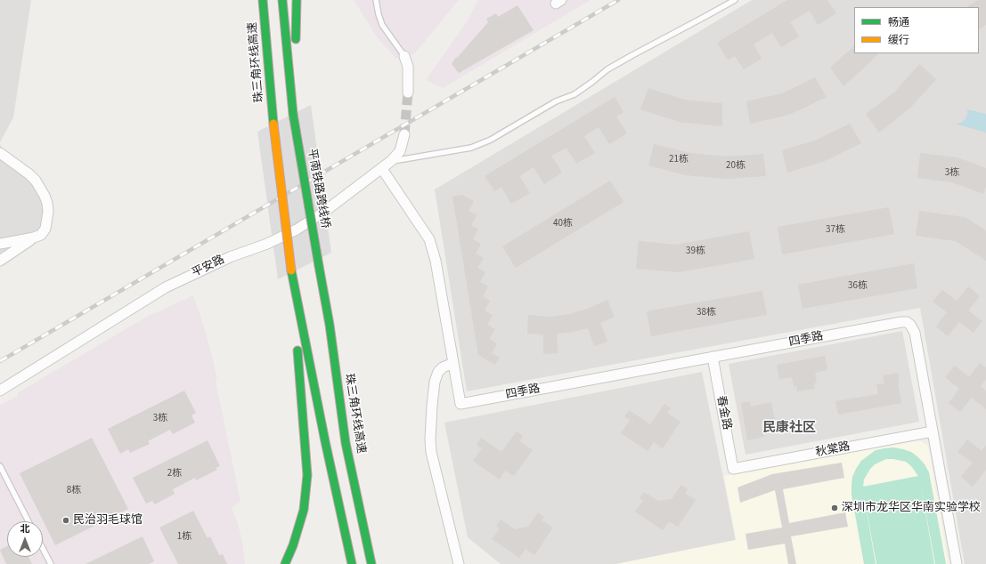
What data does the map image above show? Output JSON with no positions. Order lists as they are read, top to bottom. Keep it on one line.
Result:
{"streets":{"highway":["珠三角环线高速","平南铁路跨线桥"],"street":["平安路","四季路","春金路","秋棠路"]},"crossings":[["珠三角环线高速","平南铁路跨线桥"],["四季路","春金路"],["四季路","秋棠路"],["春金路","秋棠路"]],"districts":["民康社区"],"places":["深圳市龙华区华南实验学校","民治羽毛球馆"],"house_numbers":["21栋","20栋","3栋","40栋","37栋","39栋","36栋","38栋","3栋","2栋","8栋","1栋"],"legend":["畅通","缓行"],"north":"top"}
